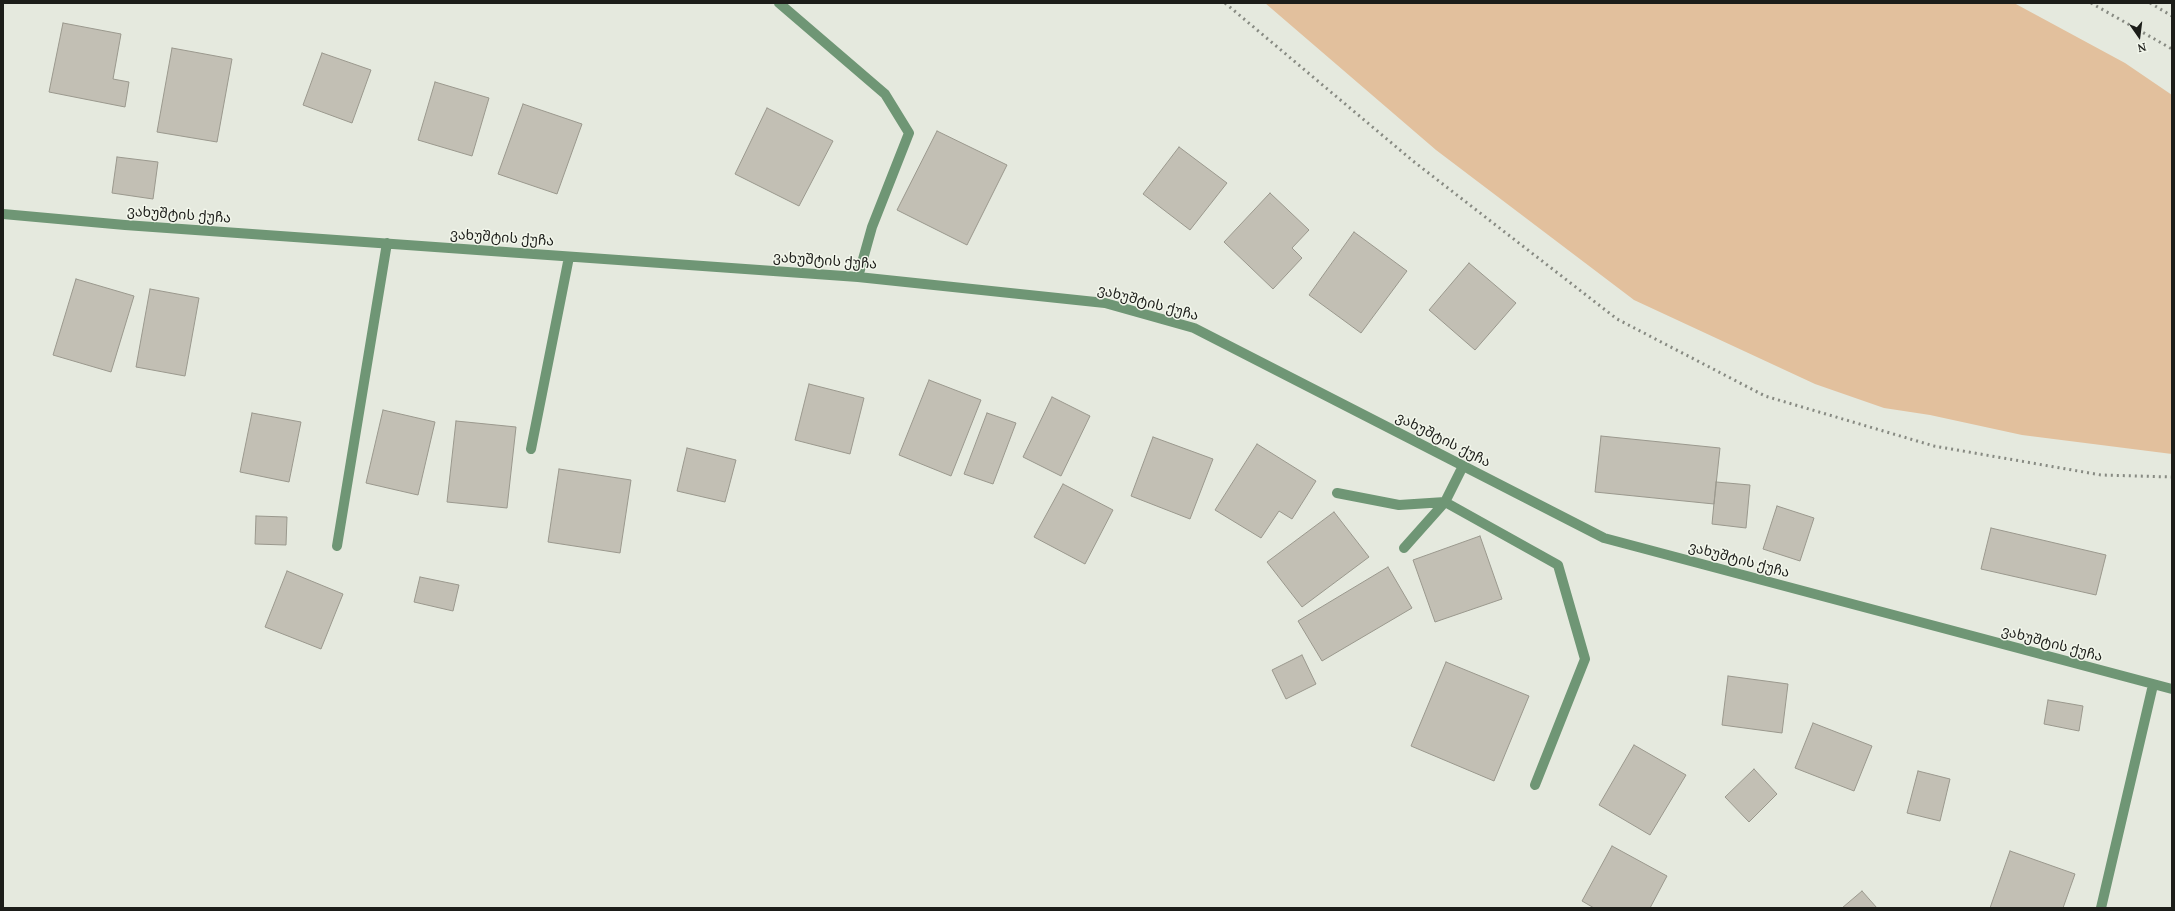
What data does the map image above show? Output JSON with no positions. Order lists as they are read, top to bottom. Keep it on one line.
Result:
{"streets":{"street":["ვახუშტის ქუჩა"]},"north":"bottom"}
